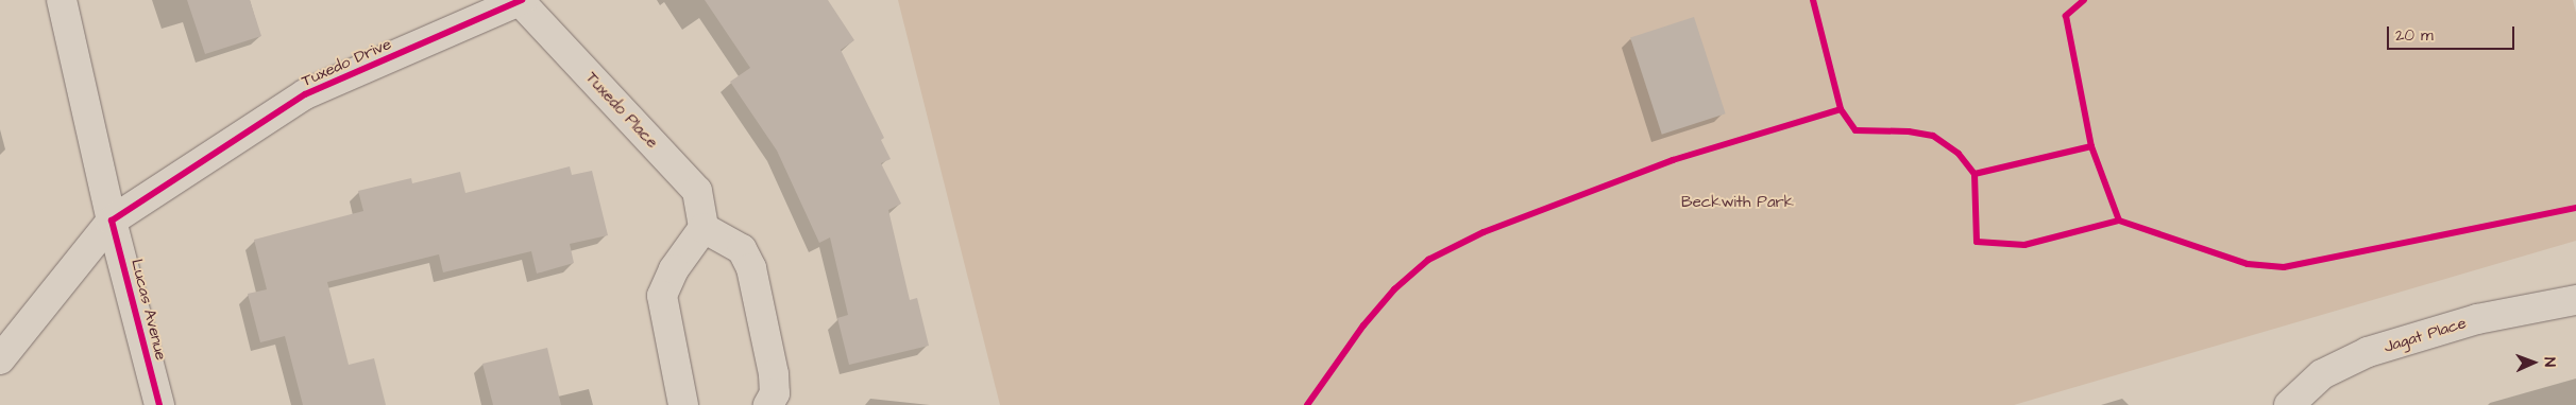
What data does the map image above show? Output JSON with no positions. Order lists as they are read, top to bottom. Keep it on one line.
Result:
{"streets":{"street":["Tuxedo Drive","Tuxedo Place","Lucas Avenue","Jagat Place"]},"crossings":[["Tuxedo Drive","Tuxedo Place"],["Tuxedo Drive","Lucas Avenue"]],"parks":["Beckwith Park"],"scale_bar":"20 m","north":"right"}
